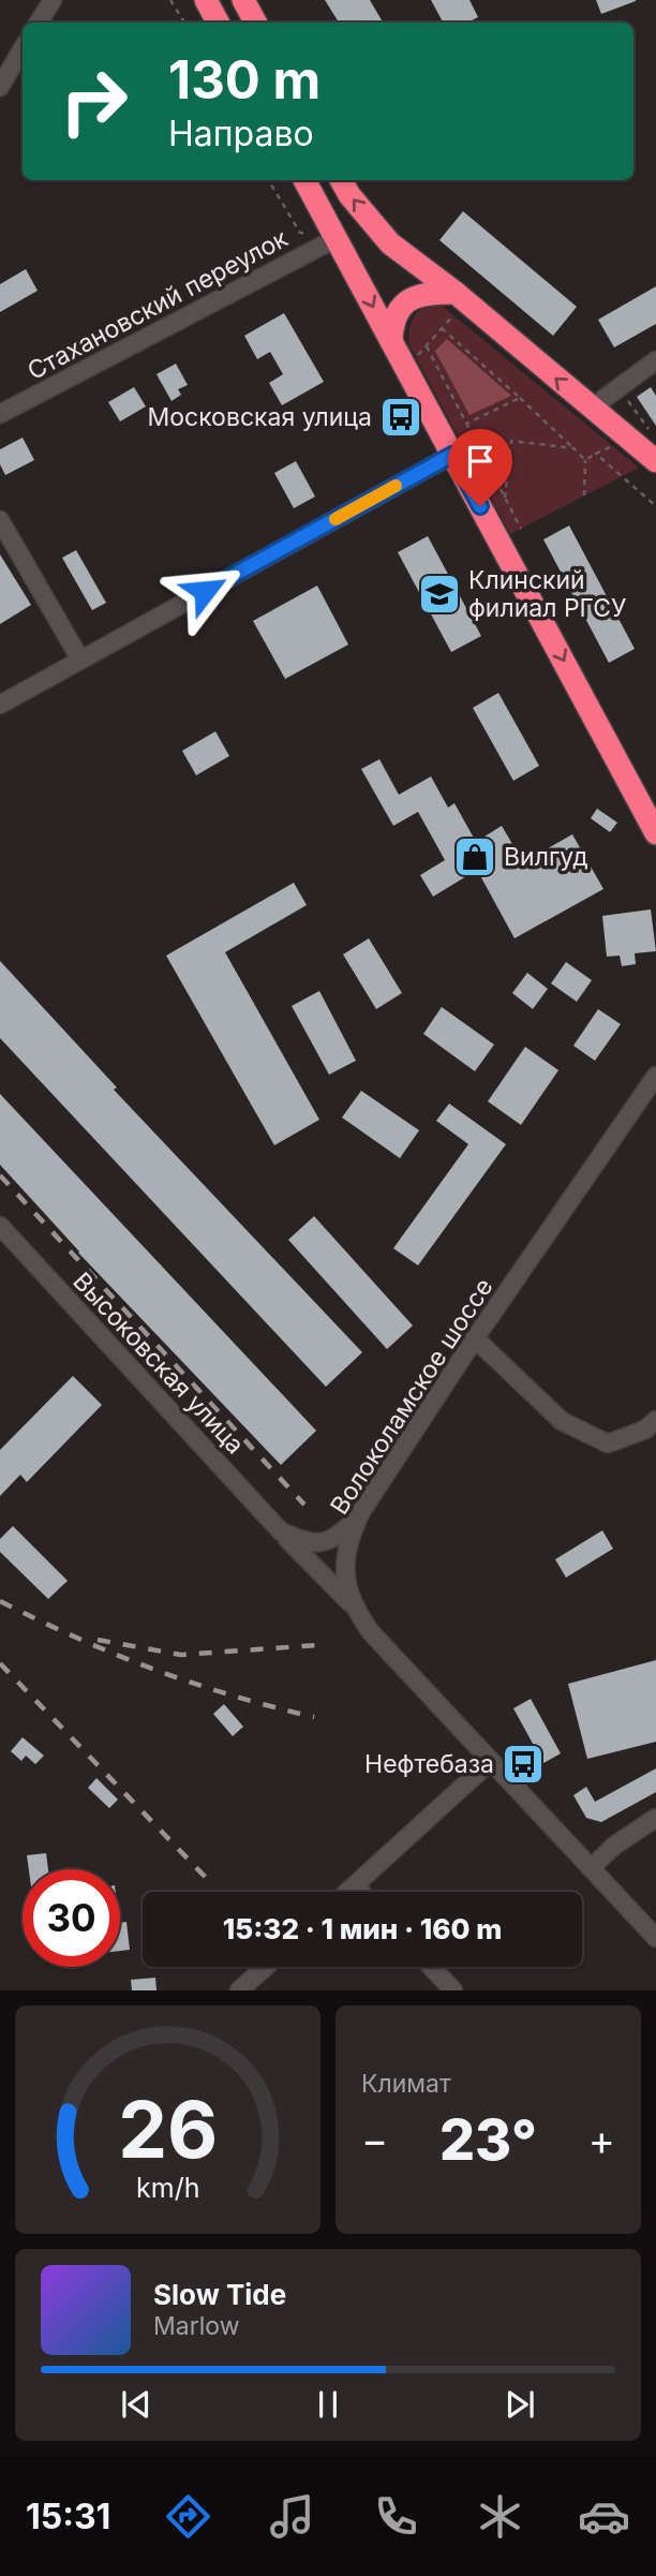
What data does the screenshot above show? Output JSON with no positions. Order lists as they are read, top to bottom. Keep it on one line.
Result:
{"streets":{"street":["Стахановский переулок","Высоковская улица","Волоколамское шоссе"]},"crossings":[["Высоковская улица","Волоколамское шоссе"]],"places":{"bus stop":["Московская улица","Нефтебаза"],"school or university":["Клинский филиал РГСУ"],"shop":["Вилгуд"]},"page":{"turn":["130 m","Направо"],"limit":"30","trip":"15:32 · 1 мин · 160 m","tile":"Климат","heat":["−","23°","+"],"song":["Slow Tide","Marlow"],"tabs":"15:31","gauge":["26","km/h"]}}
